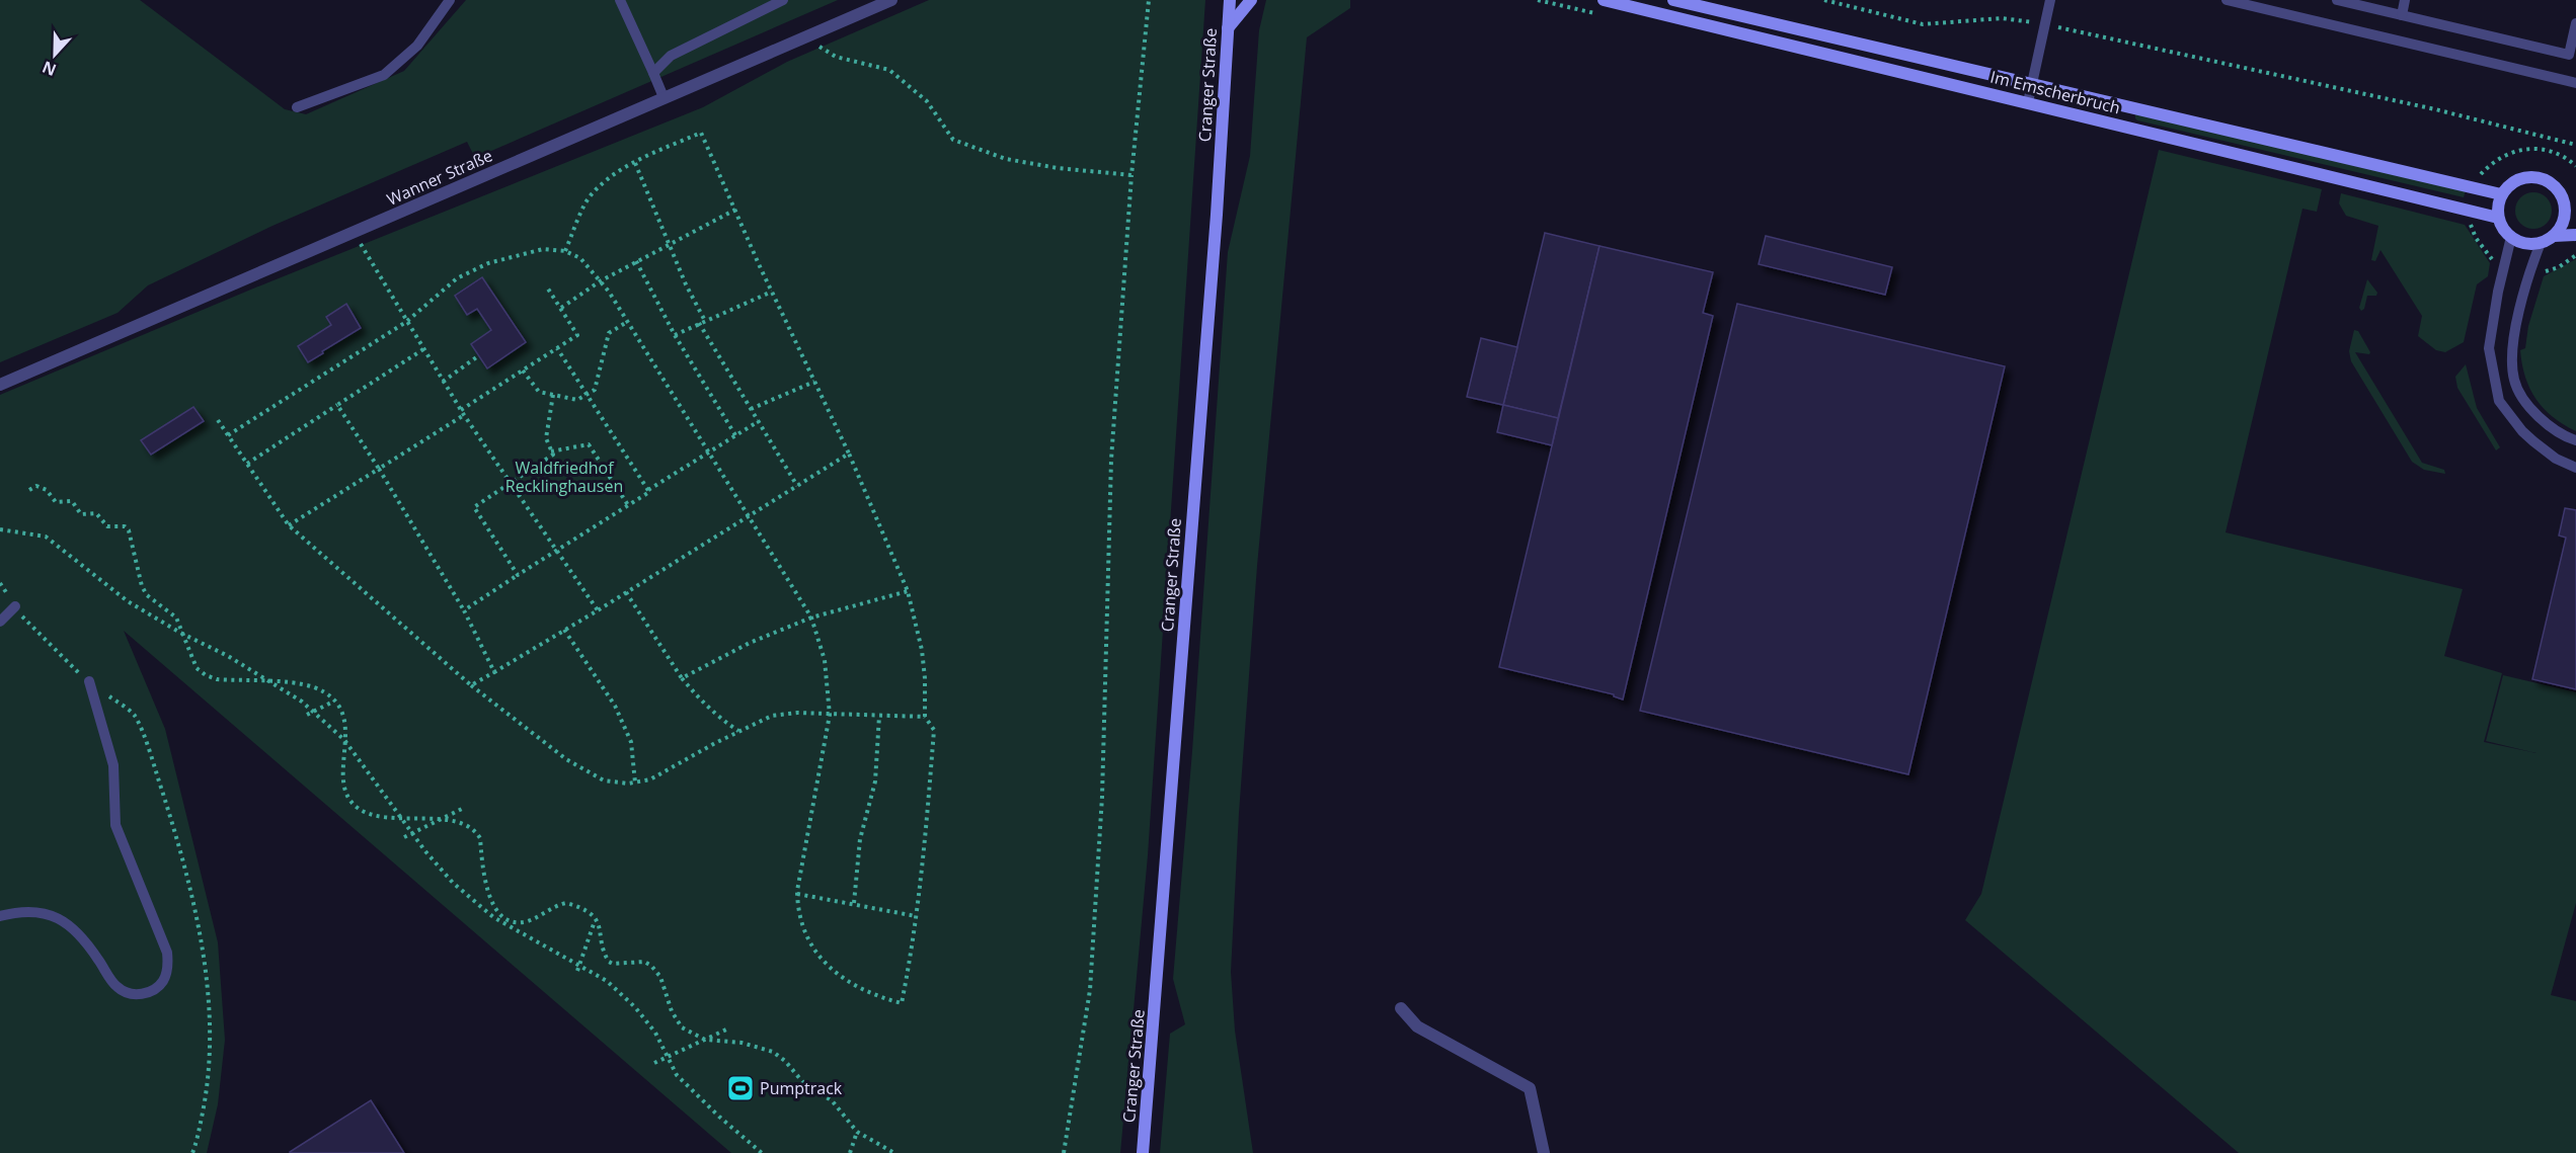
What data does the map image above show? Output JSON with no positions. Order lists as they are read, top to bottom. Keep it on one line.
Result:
{"streets":{"main road":["Cranger Straße","Im Emscherbruch"],"street":["Wanner Straße"]},"parks":["Waldfriedhof Recklinghausen"],"places":{"sports":["Pumptrack"]},"north":"bottom"}
